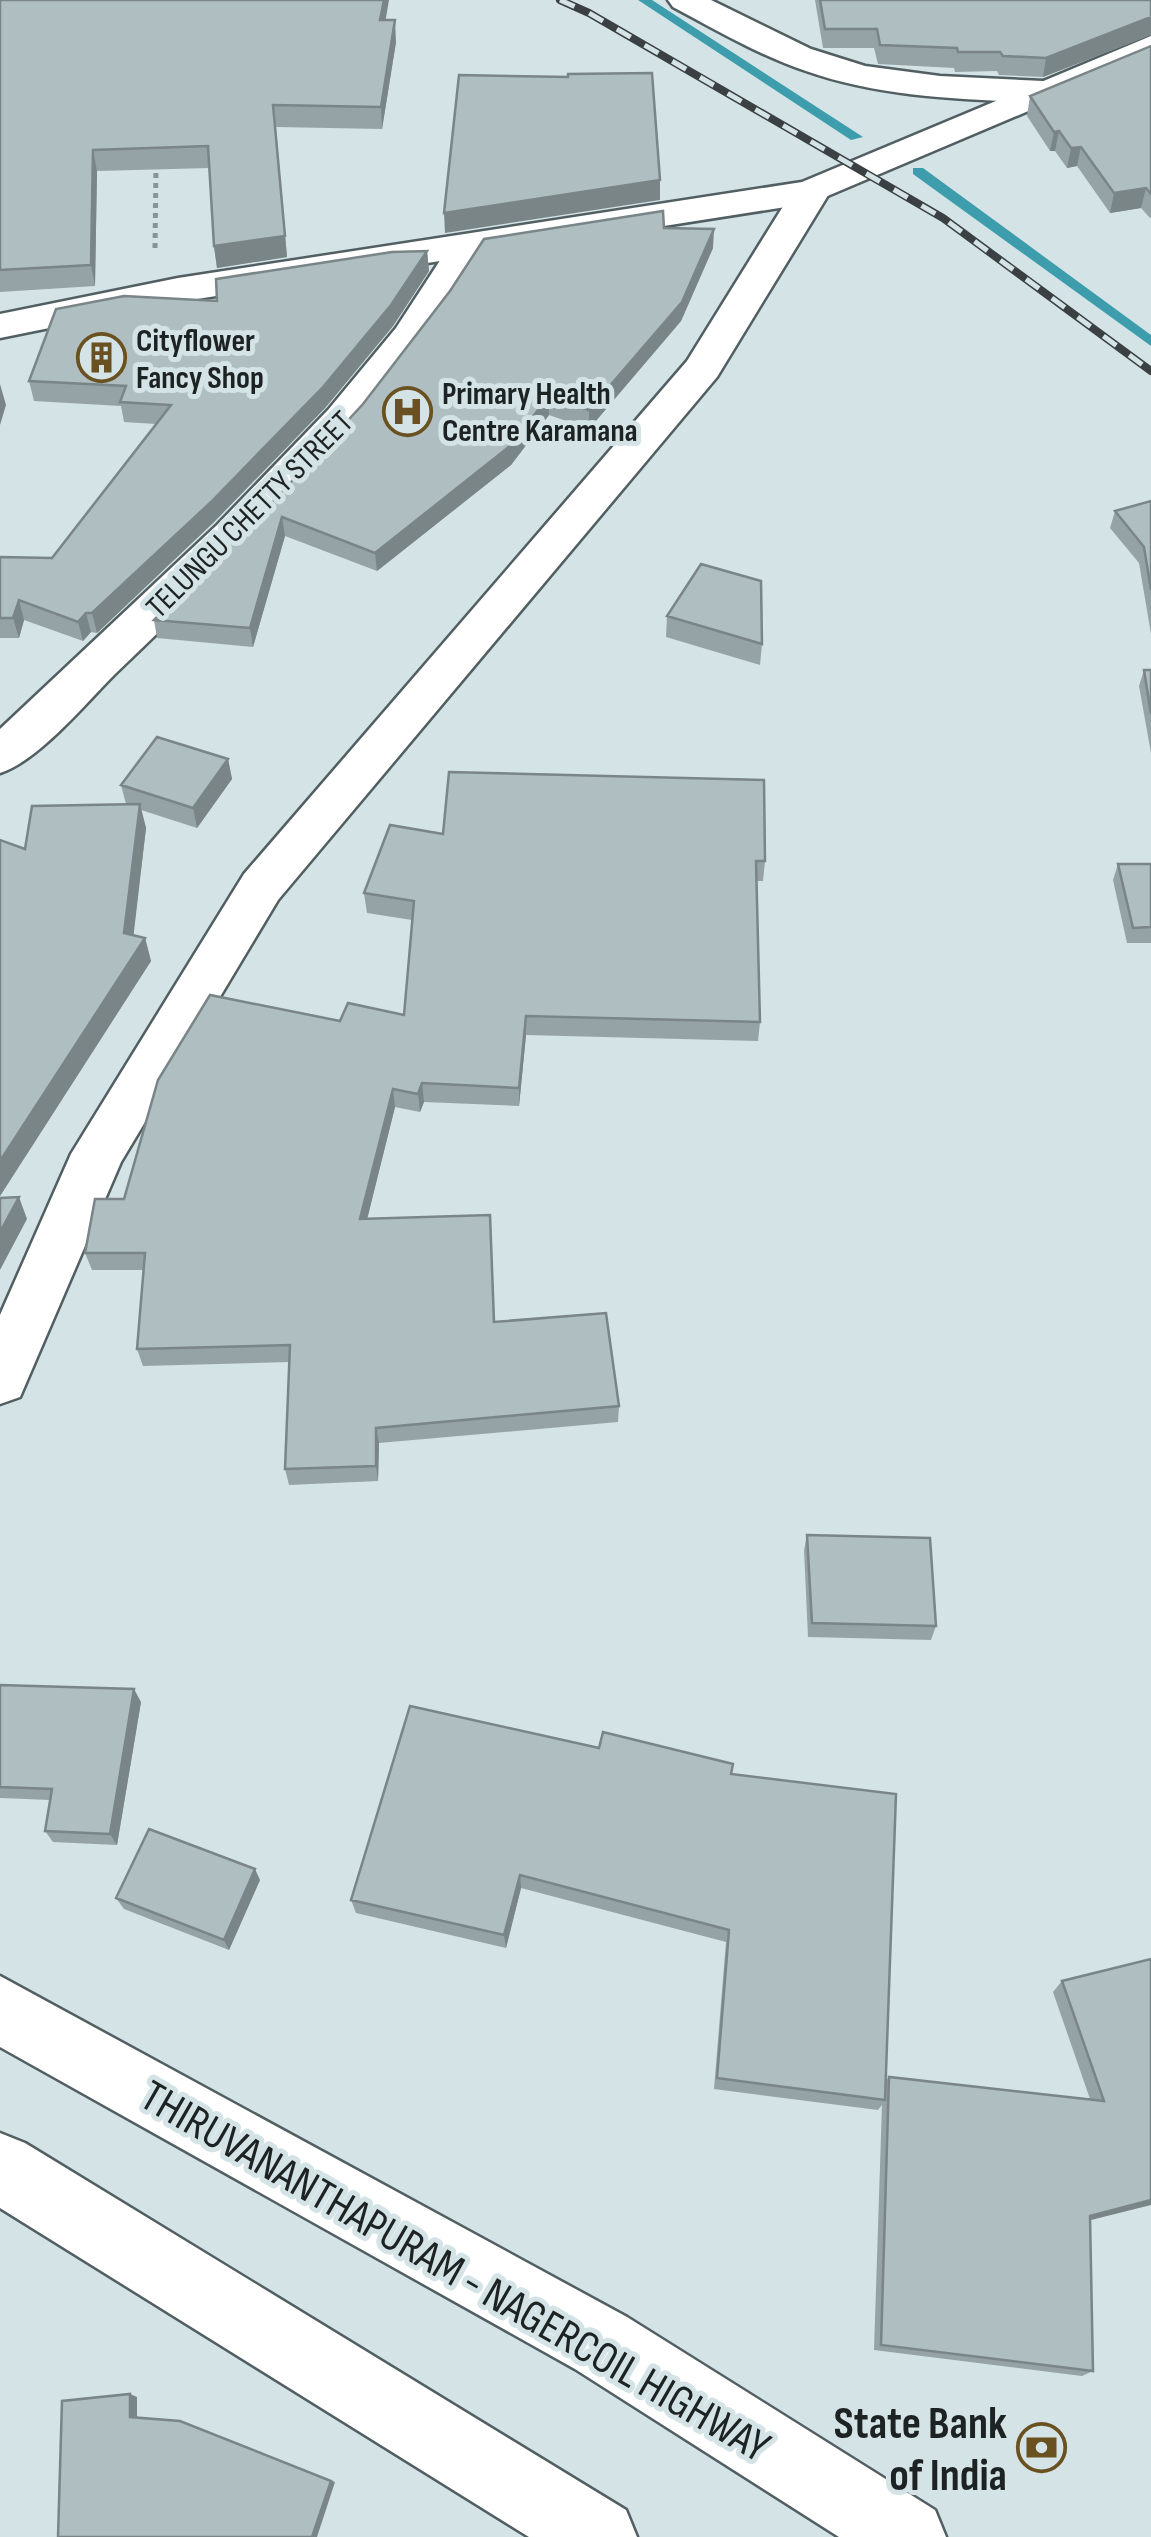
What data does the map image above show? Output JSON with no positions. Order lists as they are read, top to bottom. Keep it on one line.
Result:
{"streets":{"street":["TELUNGU CHETTY STREET","THIRUVANANTHAPURAM - NAGERCOIL HIGHWAY"]},"places":{"building":["Cityflower Fancy Shop"],"hospital":["Primary Health Centre Karamana"],"bank":["State Bank of India"]}}
